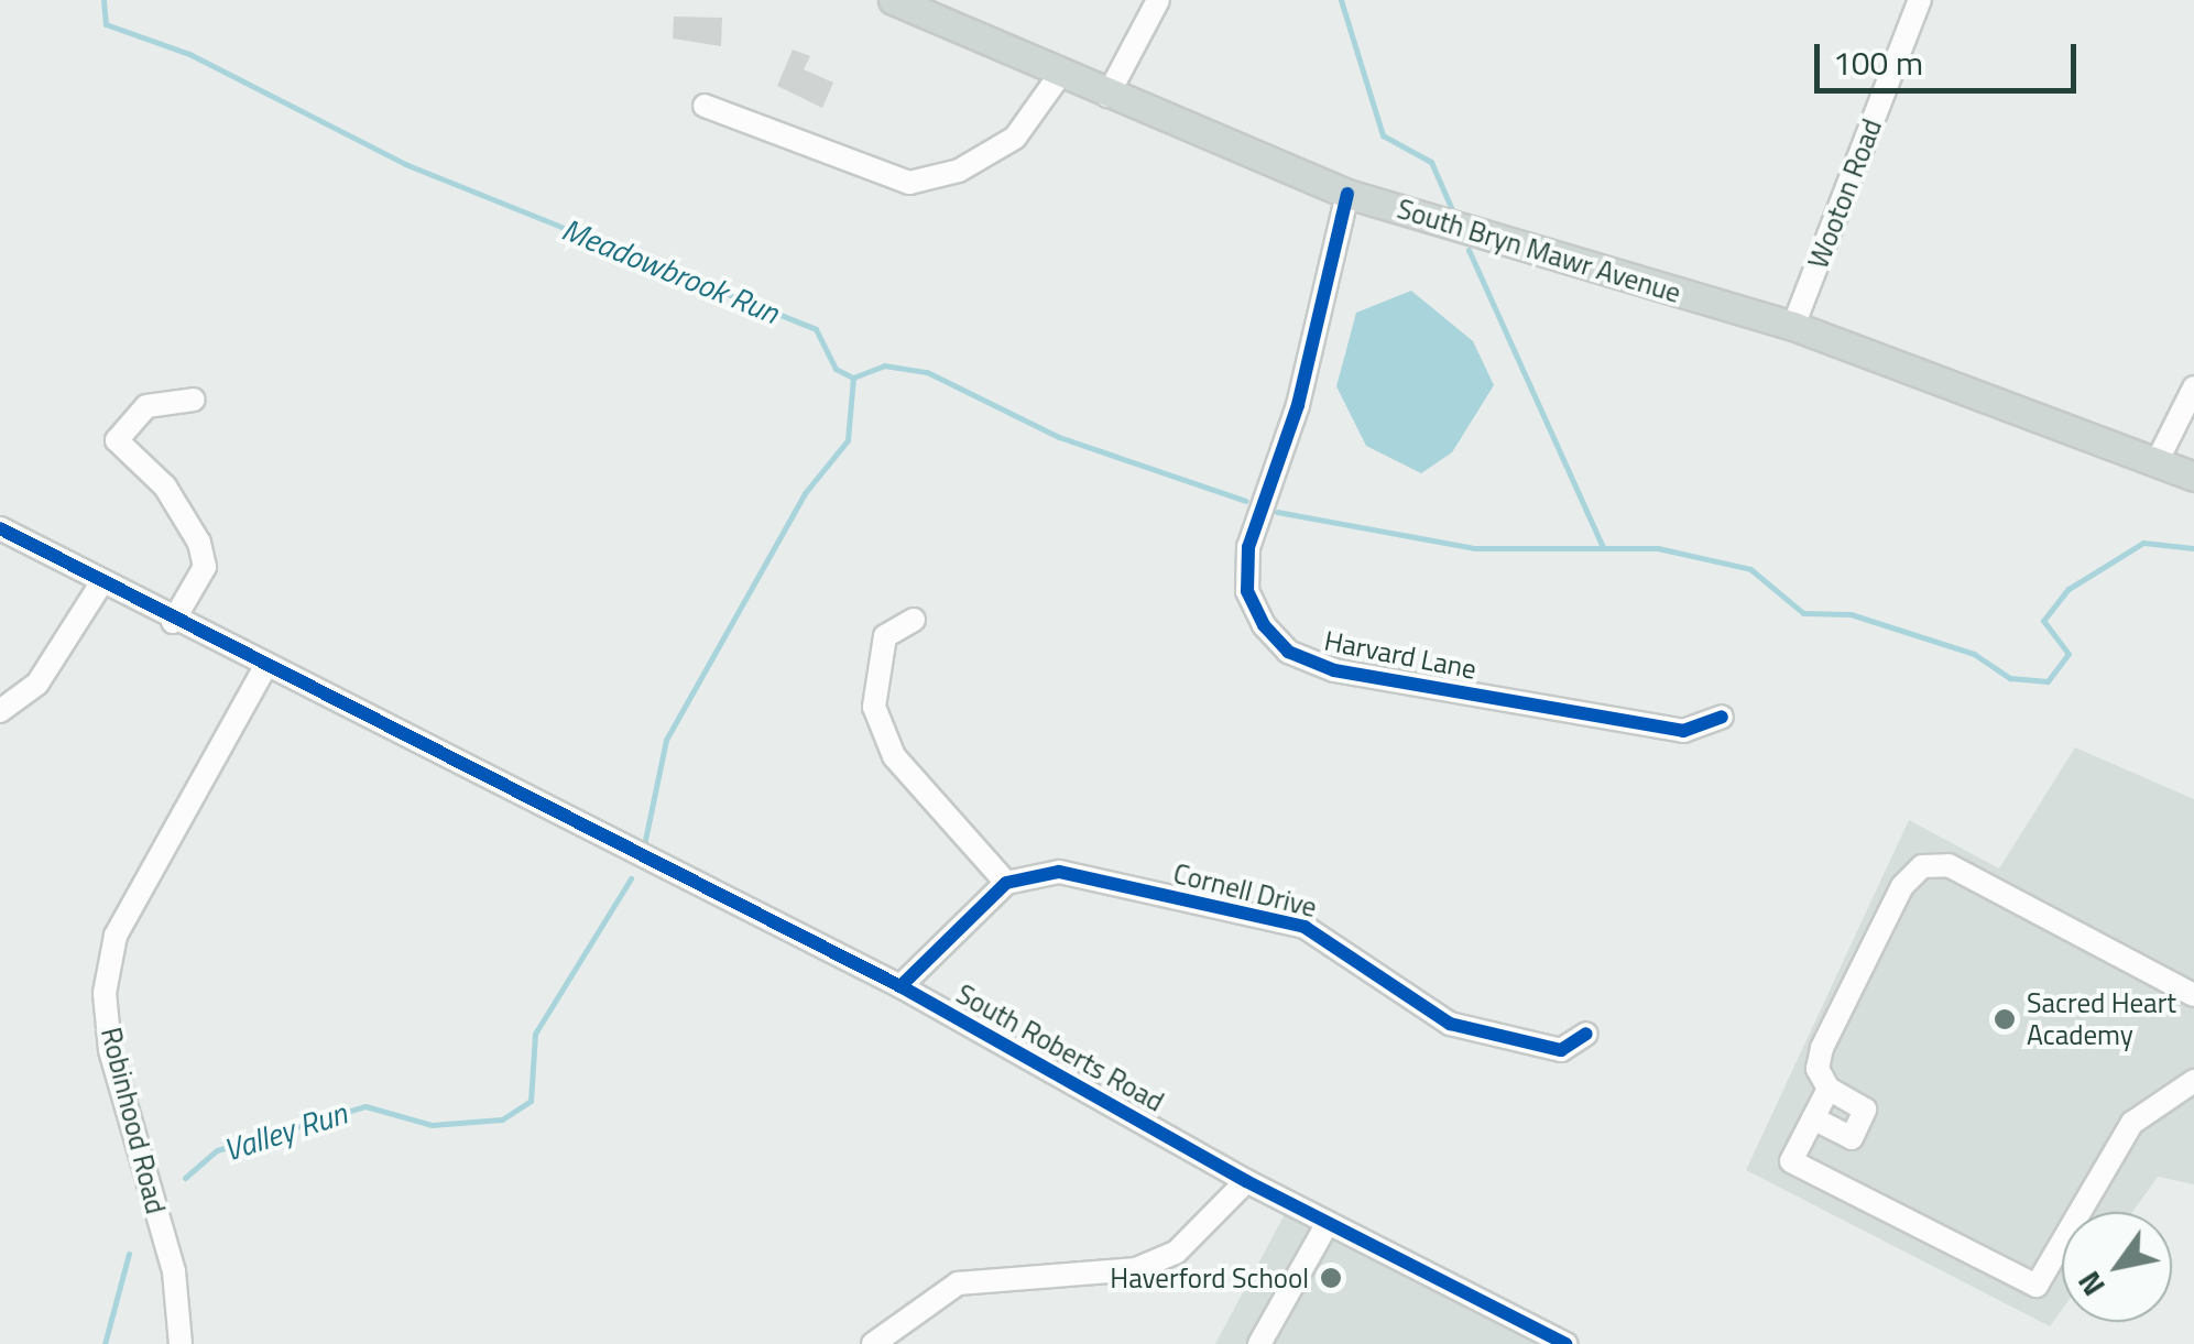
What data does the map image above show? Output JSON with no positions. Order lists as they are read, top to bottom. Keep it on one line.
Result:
{"streets":{"main road":["South Bryn Mawr Avenue"],"street":["Wooton Road","Harvard Lane","Cornell Drive","South Roberts Road","Robinhood Road"]},"crossings":[["Wooton Road","South Bryn Mawr Avenue"],["South Bryn Mawr Avenue","Harvard Lane"],["South Roberts Road","Robinhood Road"]],"water":["Meadowbrook Run","Valley Run"],"places":["Sacred Heart Academy","Haverford School"],"scale_bar":"100 m","north":"bottom left"}
